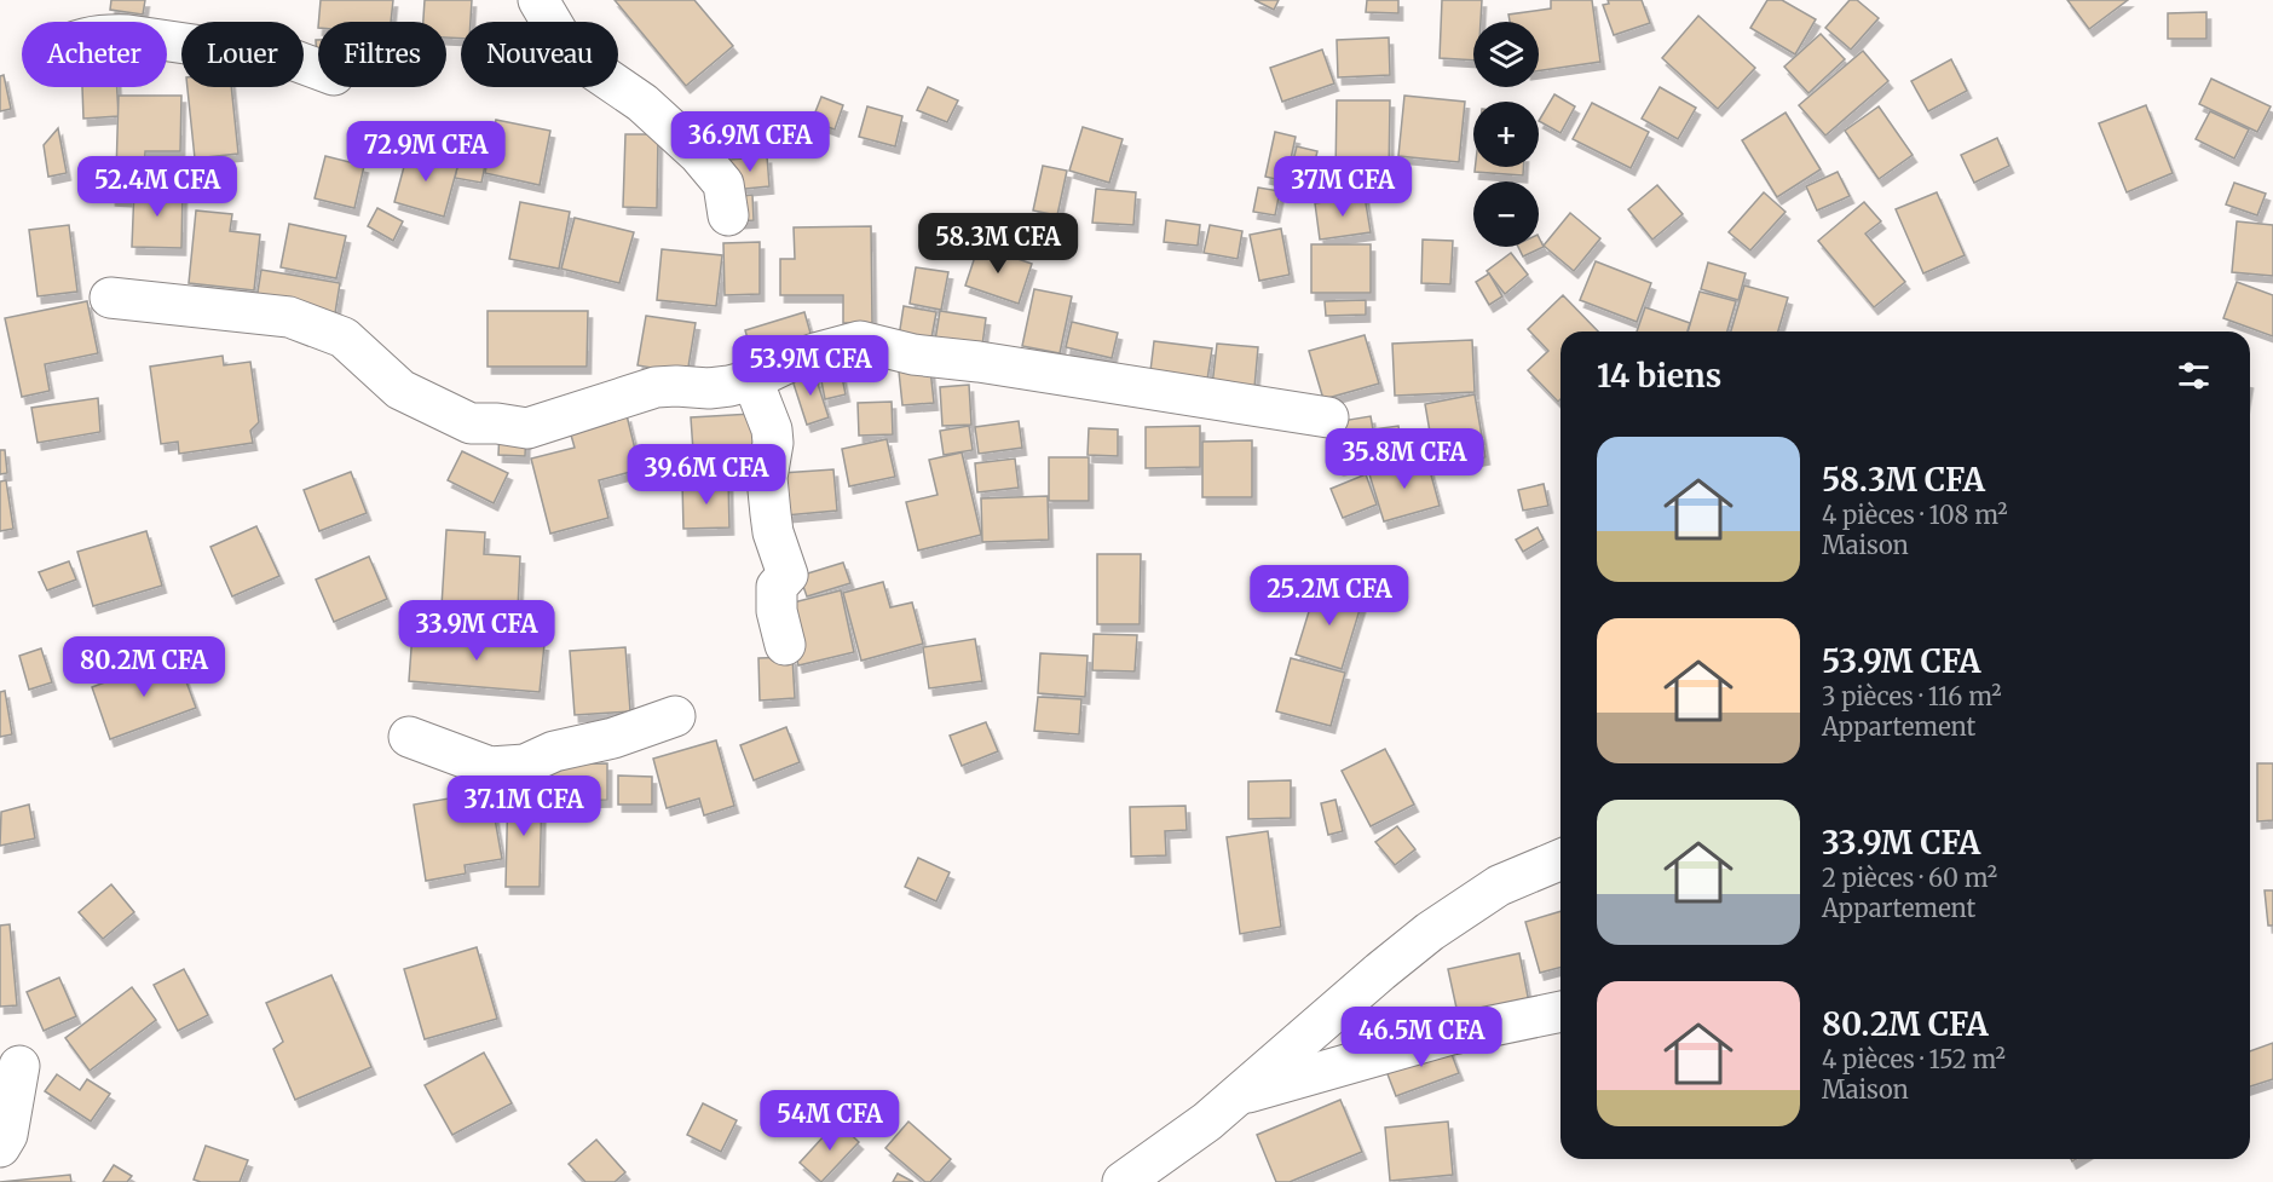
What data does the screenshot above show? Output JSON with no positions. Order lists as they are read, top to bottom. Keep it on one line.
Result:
{"page":{"map_buttons":["+","−"],"chip":["Acheter","Louer","Filtres","Nouveau"],"price":["36.9M CFA","72.9M CFA","52.4M CFA","37M CFA","58.3M CFA","53.9M CFA","35.8M CFA","39.6M CFA","25.2M CFA","33.9M CFA","80.2M CFA","37.1M CFA","46.5M CFA","54M CFA"],"heading":"14 biens","list":[{"name":"58.3M CFA","note":"4 pièces · 108 m² · Maison"},{"name":"53.9M CFA","note":"3 pièces · 116 m² · Appartement"},{"name":"33.9M CFA","note":"2 pièces · 60 m² · Appartement"},{"name":"80.2M CFA","note":"4 pièces · 152 m² · Maison"}]}}
